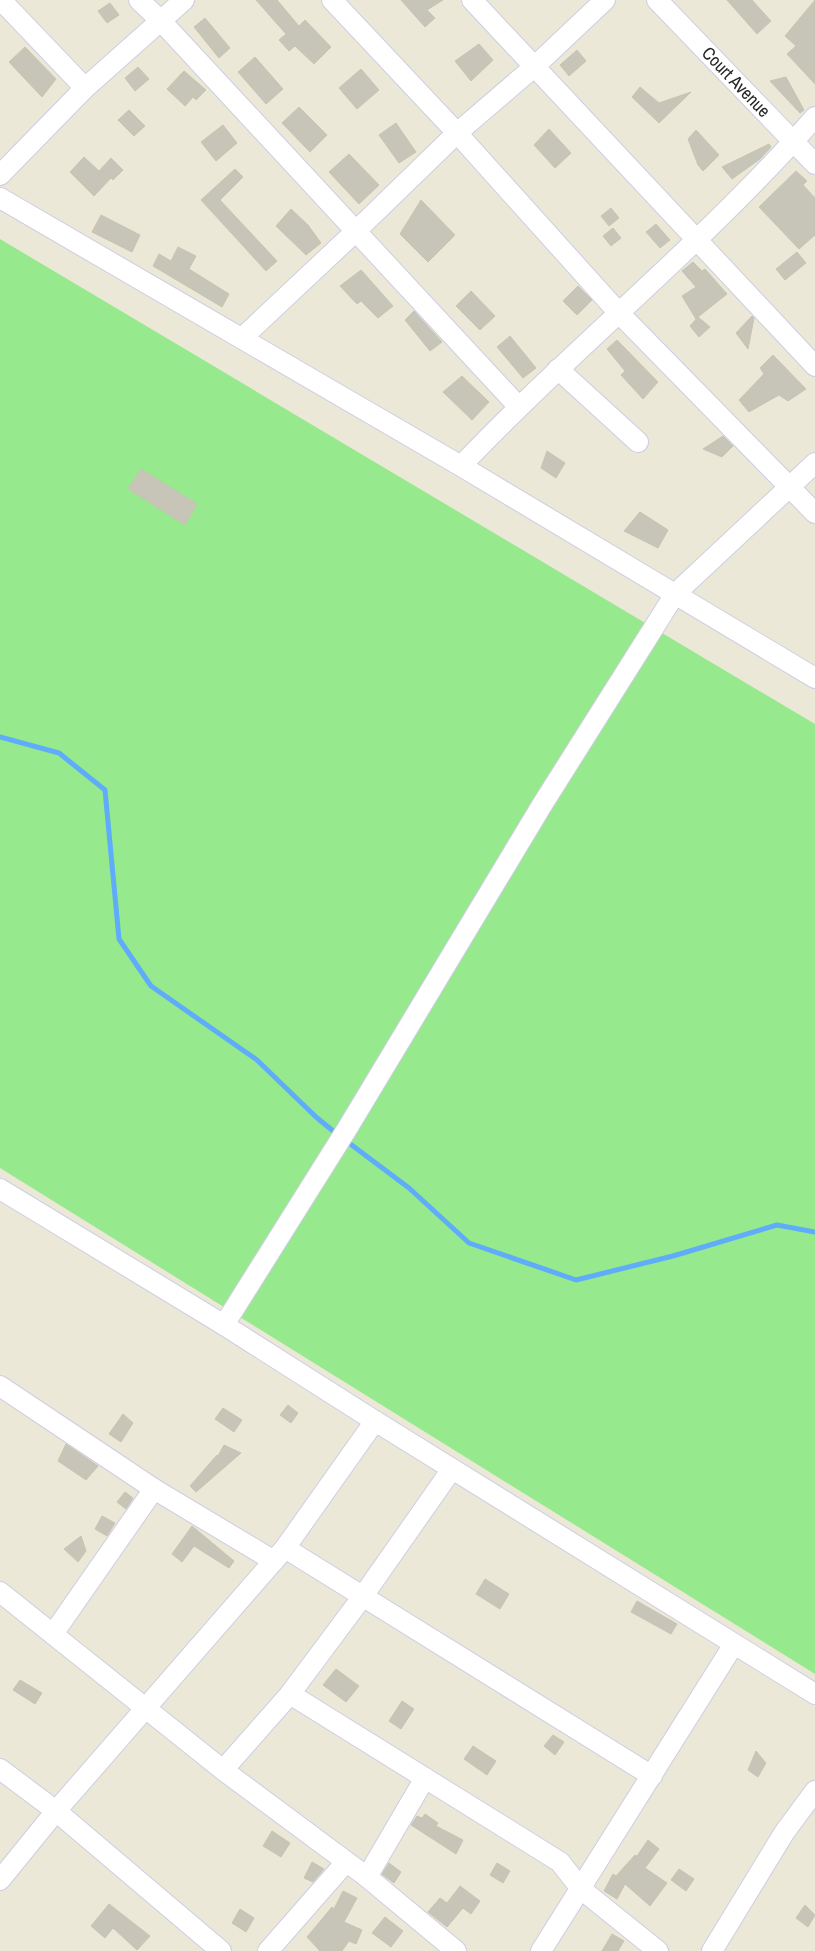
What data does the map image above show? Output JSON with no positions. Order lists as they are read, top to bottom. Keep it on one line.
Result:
{"streets":{"street":["Court Avenue"]}}
